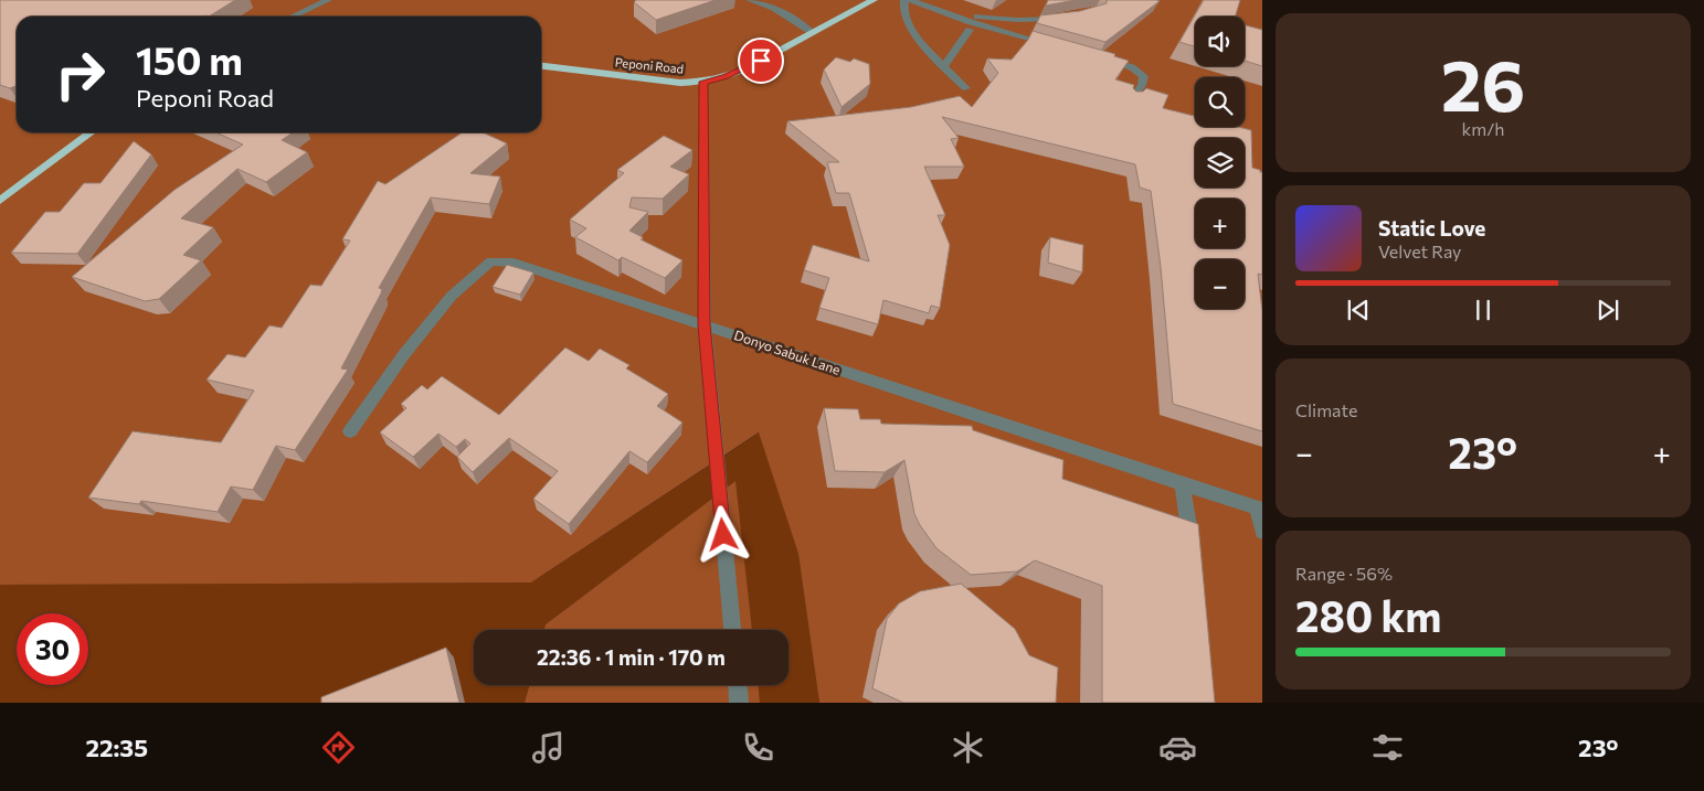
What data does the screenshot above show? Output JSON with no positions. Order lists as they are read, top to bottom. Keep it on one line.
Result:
{"streets":{"main road":["Peponi Road"],"street":["Donyo Sabuk Lane"]},"page":{"tile":[["26","km/h"],"Climate",["Range · 56%","280 km"]],"map_buttons":["+","−"],"turn":["150 m","Peponi Road"],"song":["Static Love","Velvet Ray"],"heat":["−","23°","+"],"limit":"30","trip":"22:36 · 1 min · 170 m","tabs":["22:35","23°"]}}
